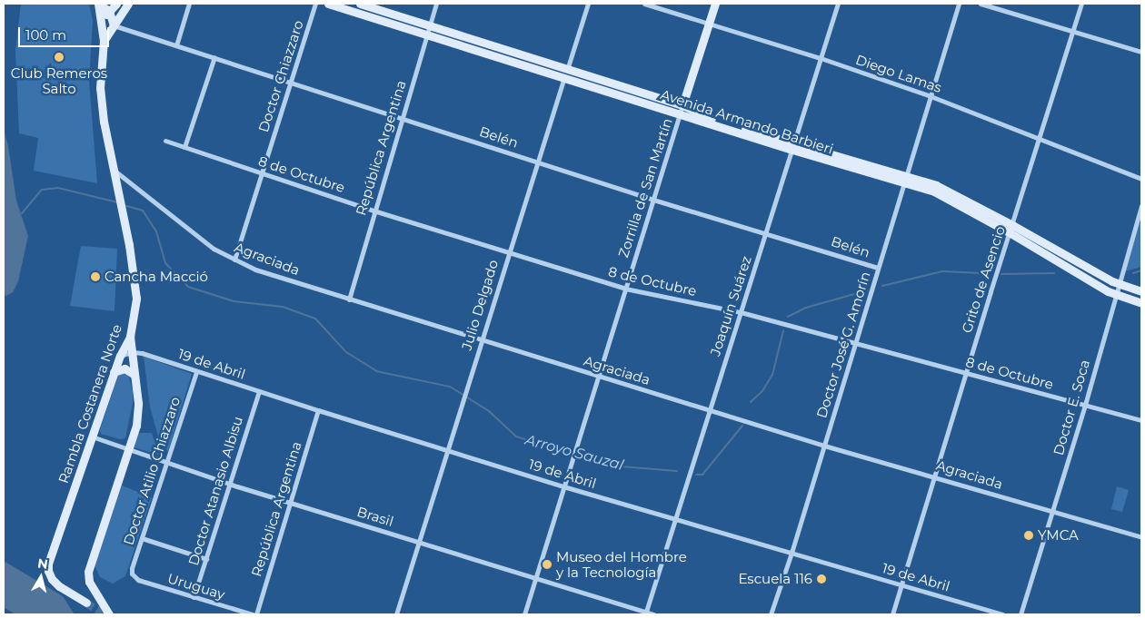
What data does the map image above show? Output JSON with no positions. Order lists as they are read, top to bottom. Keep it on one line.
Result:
{"streets":{"street":["Diego Lamas","Doctor Chiazzaro","Avenida Armando Barbieri","Belén","República Argentina","8 de Octubre","Zorrilla de San Martín","Agraciada","Grito de Asencio","Julio Delgado","Joaquín Suárez","Doctor José G. Amorín","19 de Abril","Rambla Costanera Norte","Doctor E. Soca","Doctor Atilio Chiazzaro","Doctor Atanasio Albisu","Brasil","Uruguay"]},"crossings":[["Diego Lamas","Grito de Asencio"],["Diego Lamas","Joaquín Suárez"],["Diego Lamas","Doctor José G. Amorín"],["Doctor Chiazzaro","Belén"],["Doctor Chiazzaro","8 de Octubre"],["Doctor Chiazzaro","Agraciada"],["Avenida Armando Barbieri","República Argentina"],["Avenida Armando Barbieri","Zorrilla de San Martín"],["Avenida Armando Barbieri","Grito de Asencio"],["Avenida Armando Barbieri","Julio Delgado"],["Avenida Armando Barbieri","Joaquín Suárez"],["Avenida Armando Barbieri","Doctor José G. Amorín"],["Avenida Armando Barbieri","Doctor E. Soca"],["Belén","República Argentina"],["Belén","Zorrilla de San Martín"],["Belén","Julio Delgado"],["Belén","Joaquín Suárez"],["Belén","Doctor José G. Amorín"],["República Argentina","8 de Octubre"],["República Argentina","Agraciada"],["República Argentina","19 de Abril"],["República Argentina","Brasil"],["República Argentina","Uruguay"],["8 de Octubre","Zorrilla de San Martín"],["8 de Octubre","Grito de Asencio"],["8 de Octubre","Julio Delgado"],["8 de Octubre","Joaquín Suárez"],["8 de Octubre","Doctor José G. Amorín"],["8 de Octubre","Doctor E. Soca"],["Zorrilla de San Martín","Agraciada"],["Zorrilla de San Martín","19 de Abril"],["Zorrilla de San Martín","Brasil"],["Agraciada","Grito de Asencio"],["Agraciada","Julio Delgado"],["Agraciada","Joaquín Suárez"],["Agraciada","Doctor José G. Amorín"],["Agraciada","Rambla Costanera Norte"],["Agraciada","Doctor E. Soca"],["Grito de Asencio","19 de Abril"],["Julio Delgado","19 de Abril"],["Julio Delgado","Brasil"],["Joaquín Suárez","19 de Abril"],["Joaquín Suárez","Brasil"],["Doctor José G. Amorín","19 de Abril"],["19 de Abril","Doctor Atilio Chiazzaro"],["19 de Abril","Doctor Atanasio Albisu"],["Rambla Costanera Norte","Brasil"],["Doctor Atilio Chiazzaro","Brasil"],["Doctor Atilio Chiazzaro","Uruguay"],["Doctor Atanasio Albisu","Brasil"],["Doctor Atanasio Albisu","Uruguay"]],"water":["Arroyo Sauzal"],"places":["Club Remeros Salto","Cancha Macció","YMCA","Museo del Hombre y la Tecnología","Escuela 116"],"scale_bar":"100 m","north":"top"}
